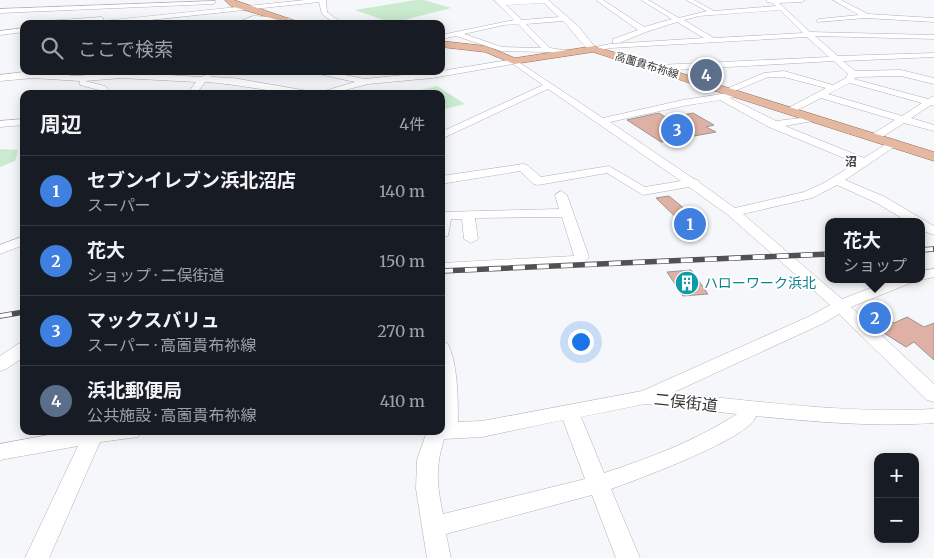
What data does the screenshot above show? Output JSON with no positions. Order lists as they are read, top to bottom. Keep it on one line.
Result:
{"streets":{"main road":["高薗貴布祢線"],"street":["二俣街道"]},"districts":["沼"],"places":{"building":["ハローワーク浜北"]},"page":{"search":"ここで検索","pins":["4","3","1","2"],"heading":["周辺","4件"],"list":[{"mark":"1","name":"セブンイレブン浜北沼店","note":"スーパー","value":"140 m"},{"mark":"2","name":"花大","note":"ショップ · 二俣街道","value":"150 m"},{"mark":"3","name":"マックスバリュ","note":"スーパー · 高薗貴布祢線","value":"270 m"},{"mark":"4","name":"浜北郵便局","note":"公共施設 · 高薗貴布祢線","value":"410 m"}],"popup":["花大","ショップ"],"map_buttons":["+","−"]}}
